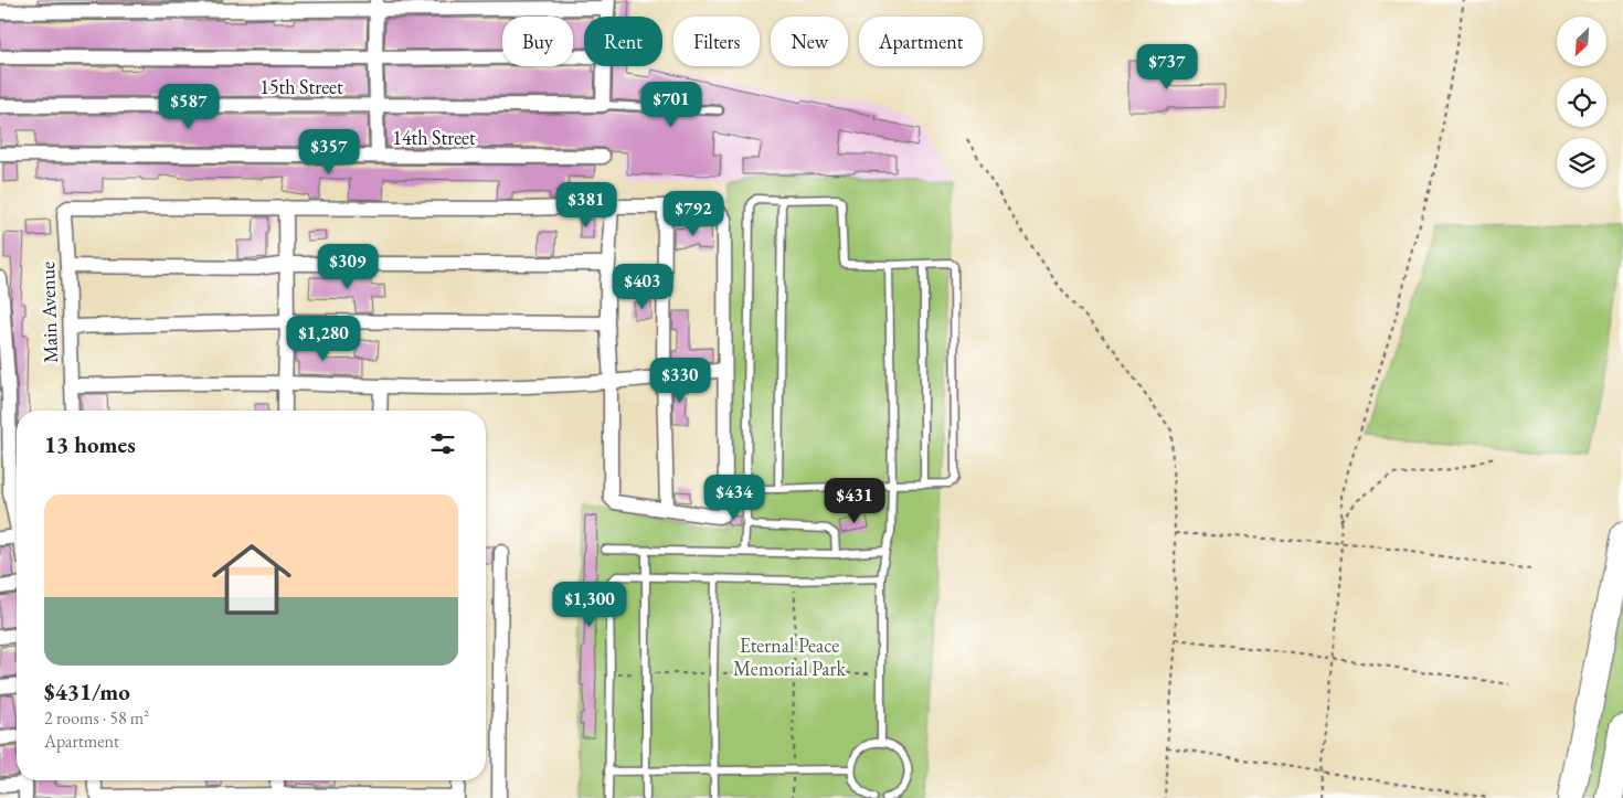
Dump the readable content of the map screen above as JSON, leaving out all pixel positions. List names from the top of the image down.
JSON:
{
  "streets": {
    "street": ["15th Street", "14th Street", "Main Avenue"]
  },
  "parks": ["Eternal Peace Memorial Park"],
  "north": "bottom left",
  "page": {
    "chip": [
      "Buy",
      "Rent",
      "Filters",
      "New",
      "Apartment"
    ],
    "price": [
      "$737",
      "$701",
      "$587",
      "$357",
      "$381",
      "$792",
      "$309",
      "$403",
      "$1,280",
      "$330",
      "$434",
      "$431",
      "$1,300"
    ],
    "heading": "13 homes",
    "list": [
      {
        "name": "$431/mo",
        "note": "2 rooms · 58 m² · Apartment"
      }
    ]
  }
}
